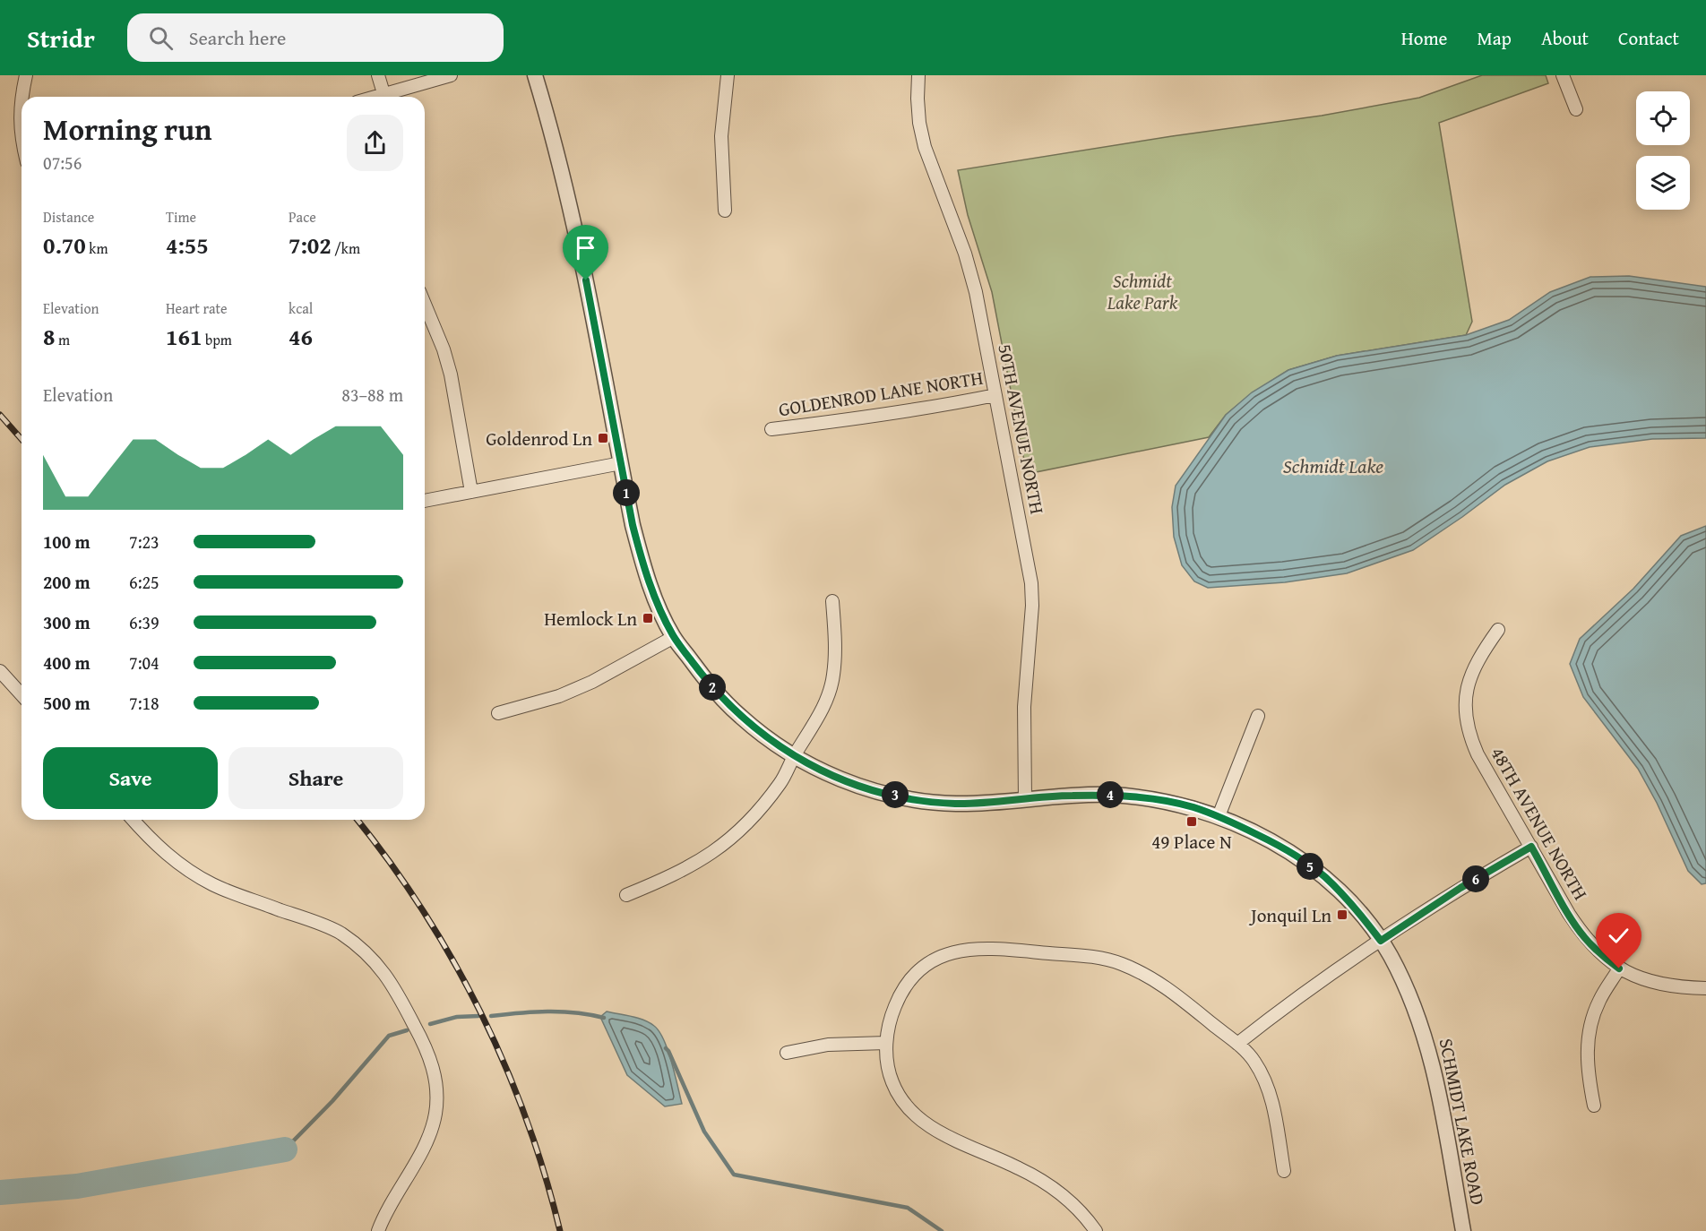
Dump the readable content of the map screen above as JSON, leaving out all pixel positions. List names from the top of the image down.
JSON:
{
  "streets": {
    "street": [
      "GOLDENROD LANE NORTH",
      "50TH AVENUE NORTH",
      "48TH AVENUE NORTH",
      "SCHMIDT LAKE ROAD"
    ]
  },
  "crossings": [
    ["GOLDENROD LANE NORTH", "50TH AVENUE NORTH"],
    ["50TH AVENUE NORTH", "SCHMIDT LAKE ROAD"]
  ],
  "water": ["Schmidt Lake"],
  "parks": ["Schmidt Lake Park"],
  "places": {
    "transit": [
      "Goldenrod Ln",
      "Hemlock Ln",
      "49 Place N",
      "Jonquil Ln"
    ]
  },
  "page": {
    "header": "Stridr",
    "search": "Search here",
    "nav": [
      "Home",
      "Map",
      "About",
      "Contact"
    ],
    "heading": ["Morning run", "07:56"],
    "stats": [
      ["Distance", "0.70 km"],
      ["Time", "4:55"],
      ["Pace", "7:02 /km"],
      ["Elevation", "8 m"],
      ["Heart rate", "161 bpm"],
      ["kcal", "46"]
    ],
    "chart": ["Elevation", "83–88 m"],
    "pins": [
      "1",
      "2",
      "3",
      "4",
      "5",
      "6"
    ],
    "list": [
      {
        "name": "100 m",
        "note": "7:23"
      },
      {
        "name": "200 m",
        "note": "6:25"
      },
      {
        "name": "300 m",
        "note": "6:39"
      },
      {
        "name": "400 m",
        "note": "7:04"
      },
      {
        "name": "500 m",
        "note": "7:18"
      }
    ],
    "buttons": ["Save", "Share"]
  }
}
